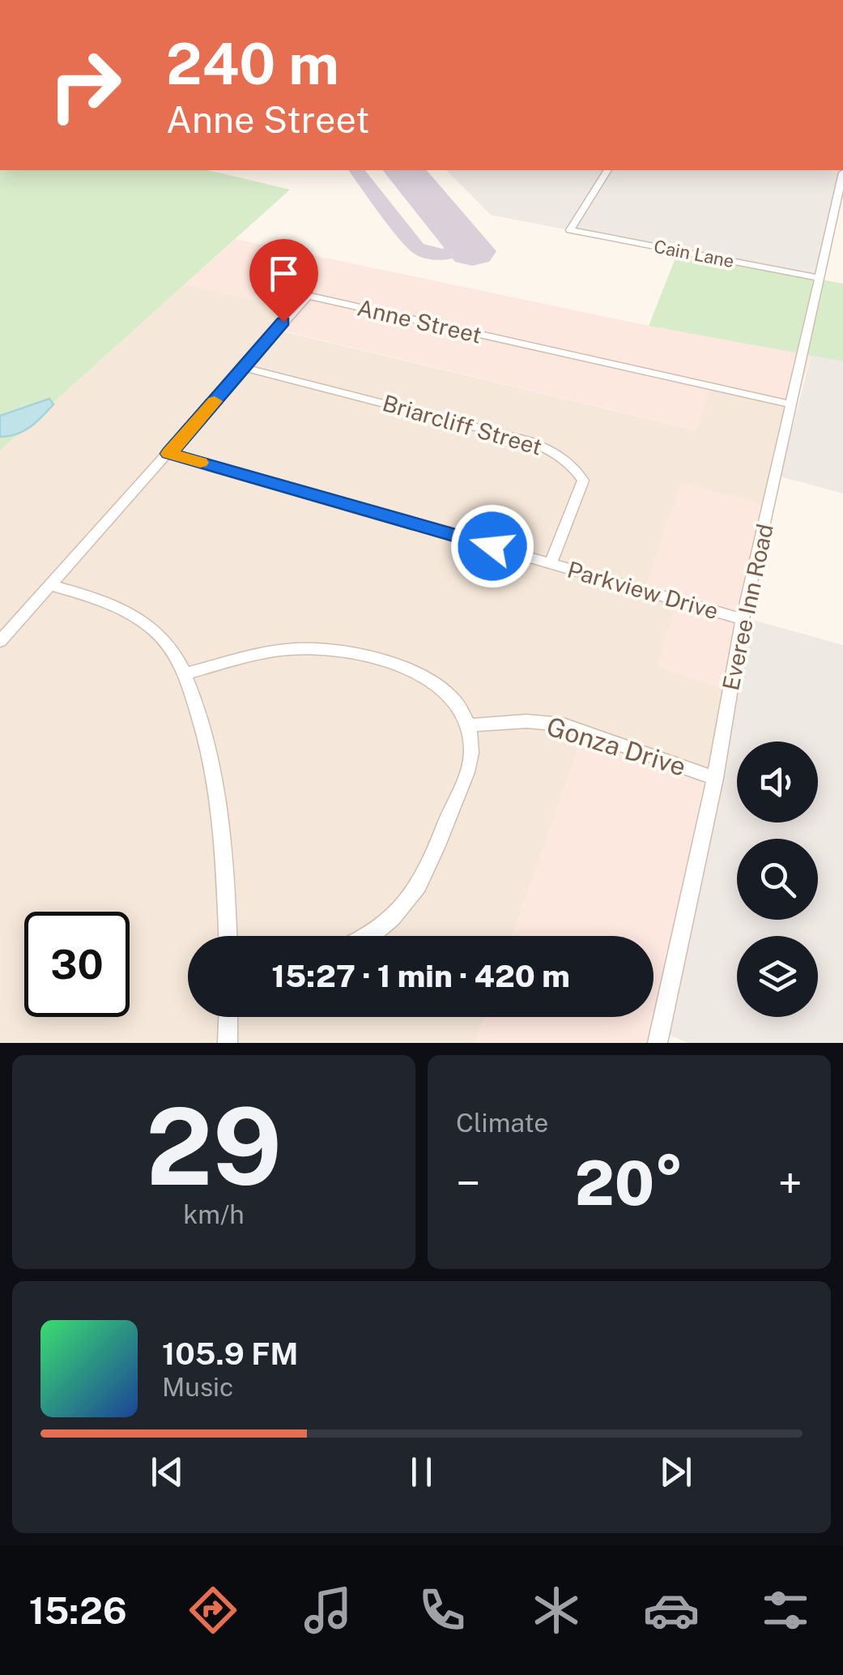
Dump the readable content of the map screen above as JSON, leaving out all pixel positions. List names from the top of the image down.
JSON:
{
  "streets": {
    "street": [
      "Cain Lane",
      "Anne Street",
      "Briarcliff Street",
      "Parkview Drive",
      "Everee Inn Road",
      "Gonza Drive"
    ]
  },
  "crossings": [
    ["Cain Lane", "Everee Inn Road"],
    ["Anne Street", "Everee Inn Road"],
    ["Briarcliff Street", "Parkview Drive"],
    ["Parkview Drive", "Everee Inn Road"],
    ["Everee Inn Road", "Gonza Drive"]
  ],
  "page": {
    "turn": ["240 m", "Anne Street"],
    "limit": "30",
    "trip": "15:27 · 1 min · 420 m",
    "tile": [
      ["29", "km/h"],
      "Climate"
    ],
    "heat": ["−", "20°", "+"],
    "song": ["105.9 FM", "Music"],
    "tabs": "15:26"
  }
}
